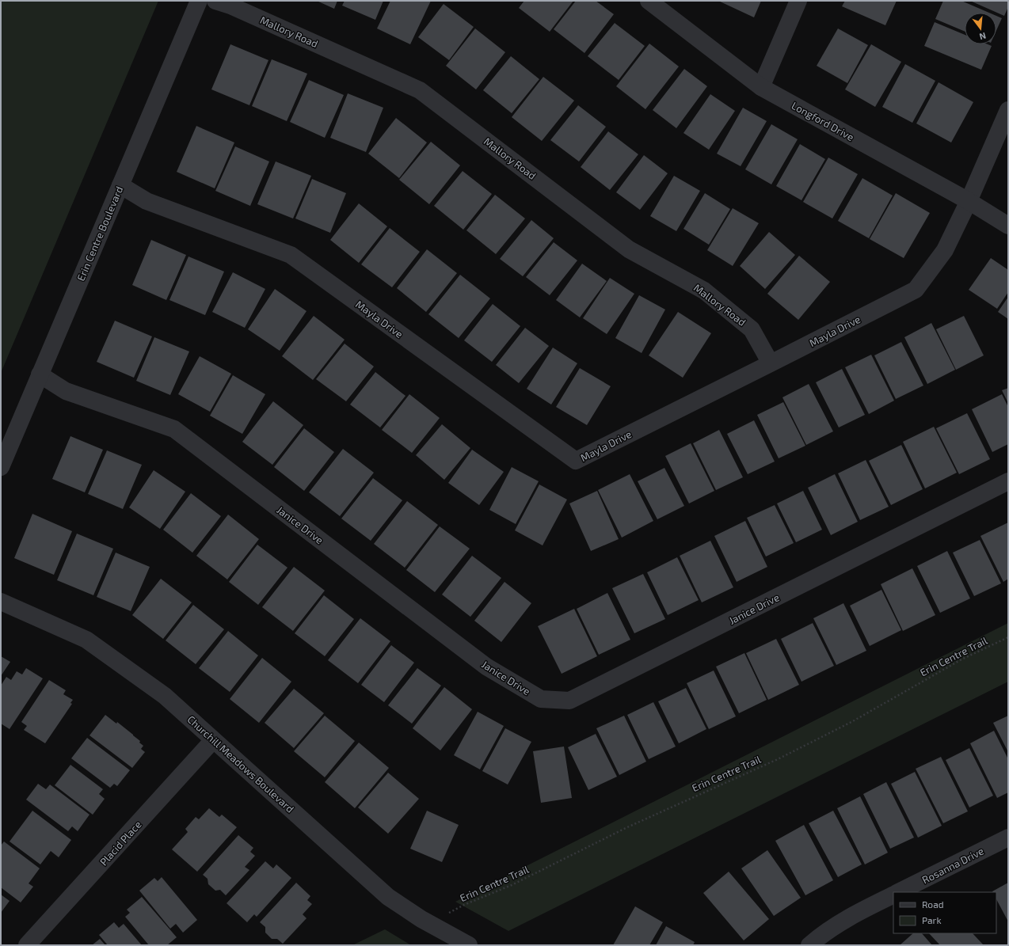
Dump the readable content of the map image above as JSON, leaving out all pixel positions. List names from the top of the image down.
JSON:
{
  "streets": {
    "street": [
      "Mallory Road",
      "Longford Drive",
      "Erin Centre Boulevard",
      "Mayla Drive",
      "Janice Drive",
      "Churchill Meadows Boulevard",
      "Placid Place",
      "Rosanna Drive"
    ],
    "path": ["Erin Centre Trail"]
  },
  "crossings": [
    ["Mallory Road", "Mayla Drive"],
    ["Longford Drive", "Mayla Drive"],
    ["Erin Centre Boulevard", "Mayla Drive"],
    ["Erin Centre Boulevard", "Janice Drive"],
    ["Churchill Meadows Boulevard", "Placid Place"]
  ],
  "legend": ["Road", "Park"],
  "north": "bottom"
}
